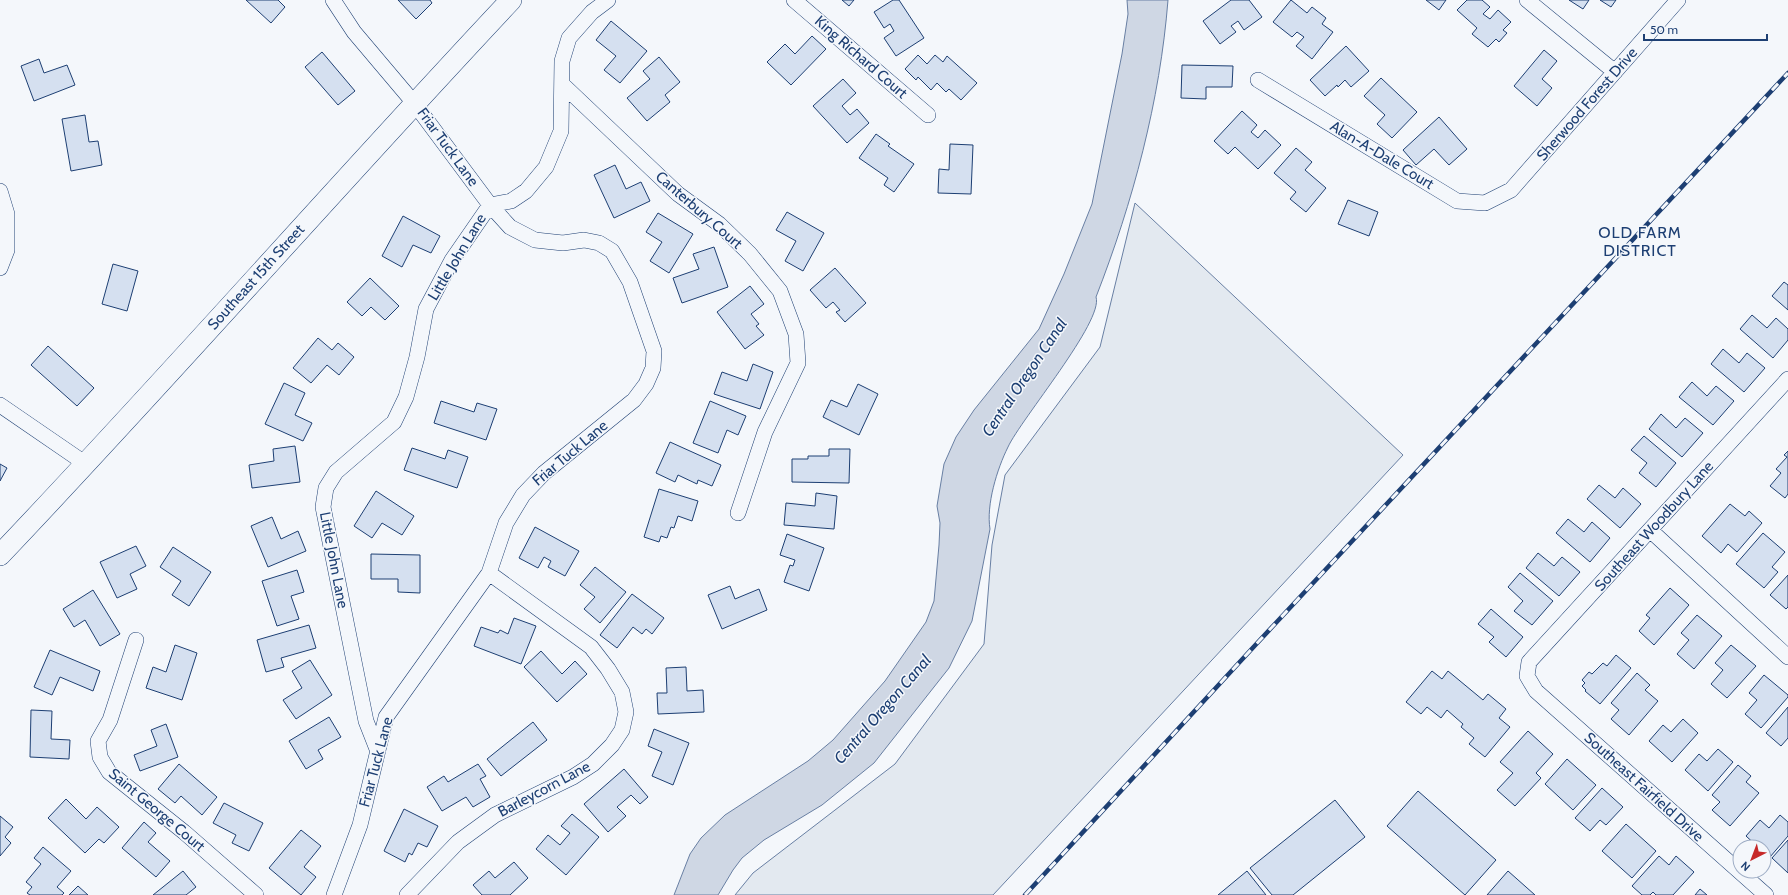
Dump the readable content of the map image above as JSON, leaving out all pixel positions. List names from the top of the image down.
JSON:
{
  "streets": {
    "main road": ["Southeast 15th Street"],
    "street": [
      "King Richard Court",
      "Sherwood Forest Drive",
      "Friar Tuck Lane",
      "Alan-A-Dale Court",
      "Canterbury Court",
      "Little John Lane",
      "Southeast Woodbury Lane",
      "Southeast Fairfield Drive",
      "Barleycorn Lane",
      "Saint George Court"
    ]
  },
  "crossings": [
    ["Sherwood Forest Drive", "Alan-A-Dale Court"],
    ["Friar Tuck Lane", "Little John Lane"],
    ["Friar Tuck Lane", "Southeast 15th Street"],
    ["Friar Tuck Lane", "Barleycorn Lane"],
    ["Southeast Woodbury Lane", "Southeast Fairfield Drive"]
  ],
  "districts": ["OLD FARM DISTRICT"],
  "water": ["Central Oregon Canal"],
  "scale_bar": "50 m",
  "north": "bottom left"
}
